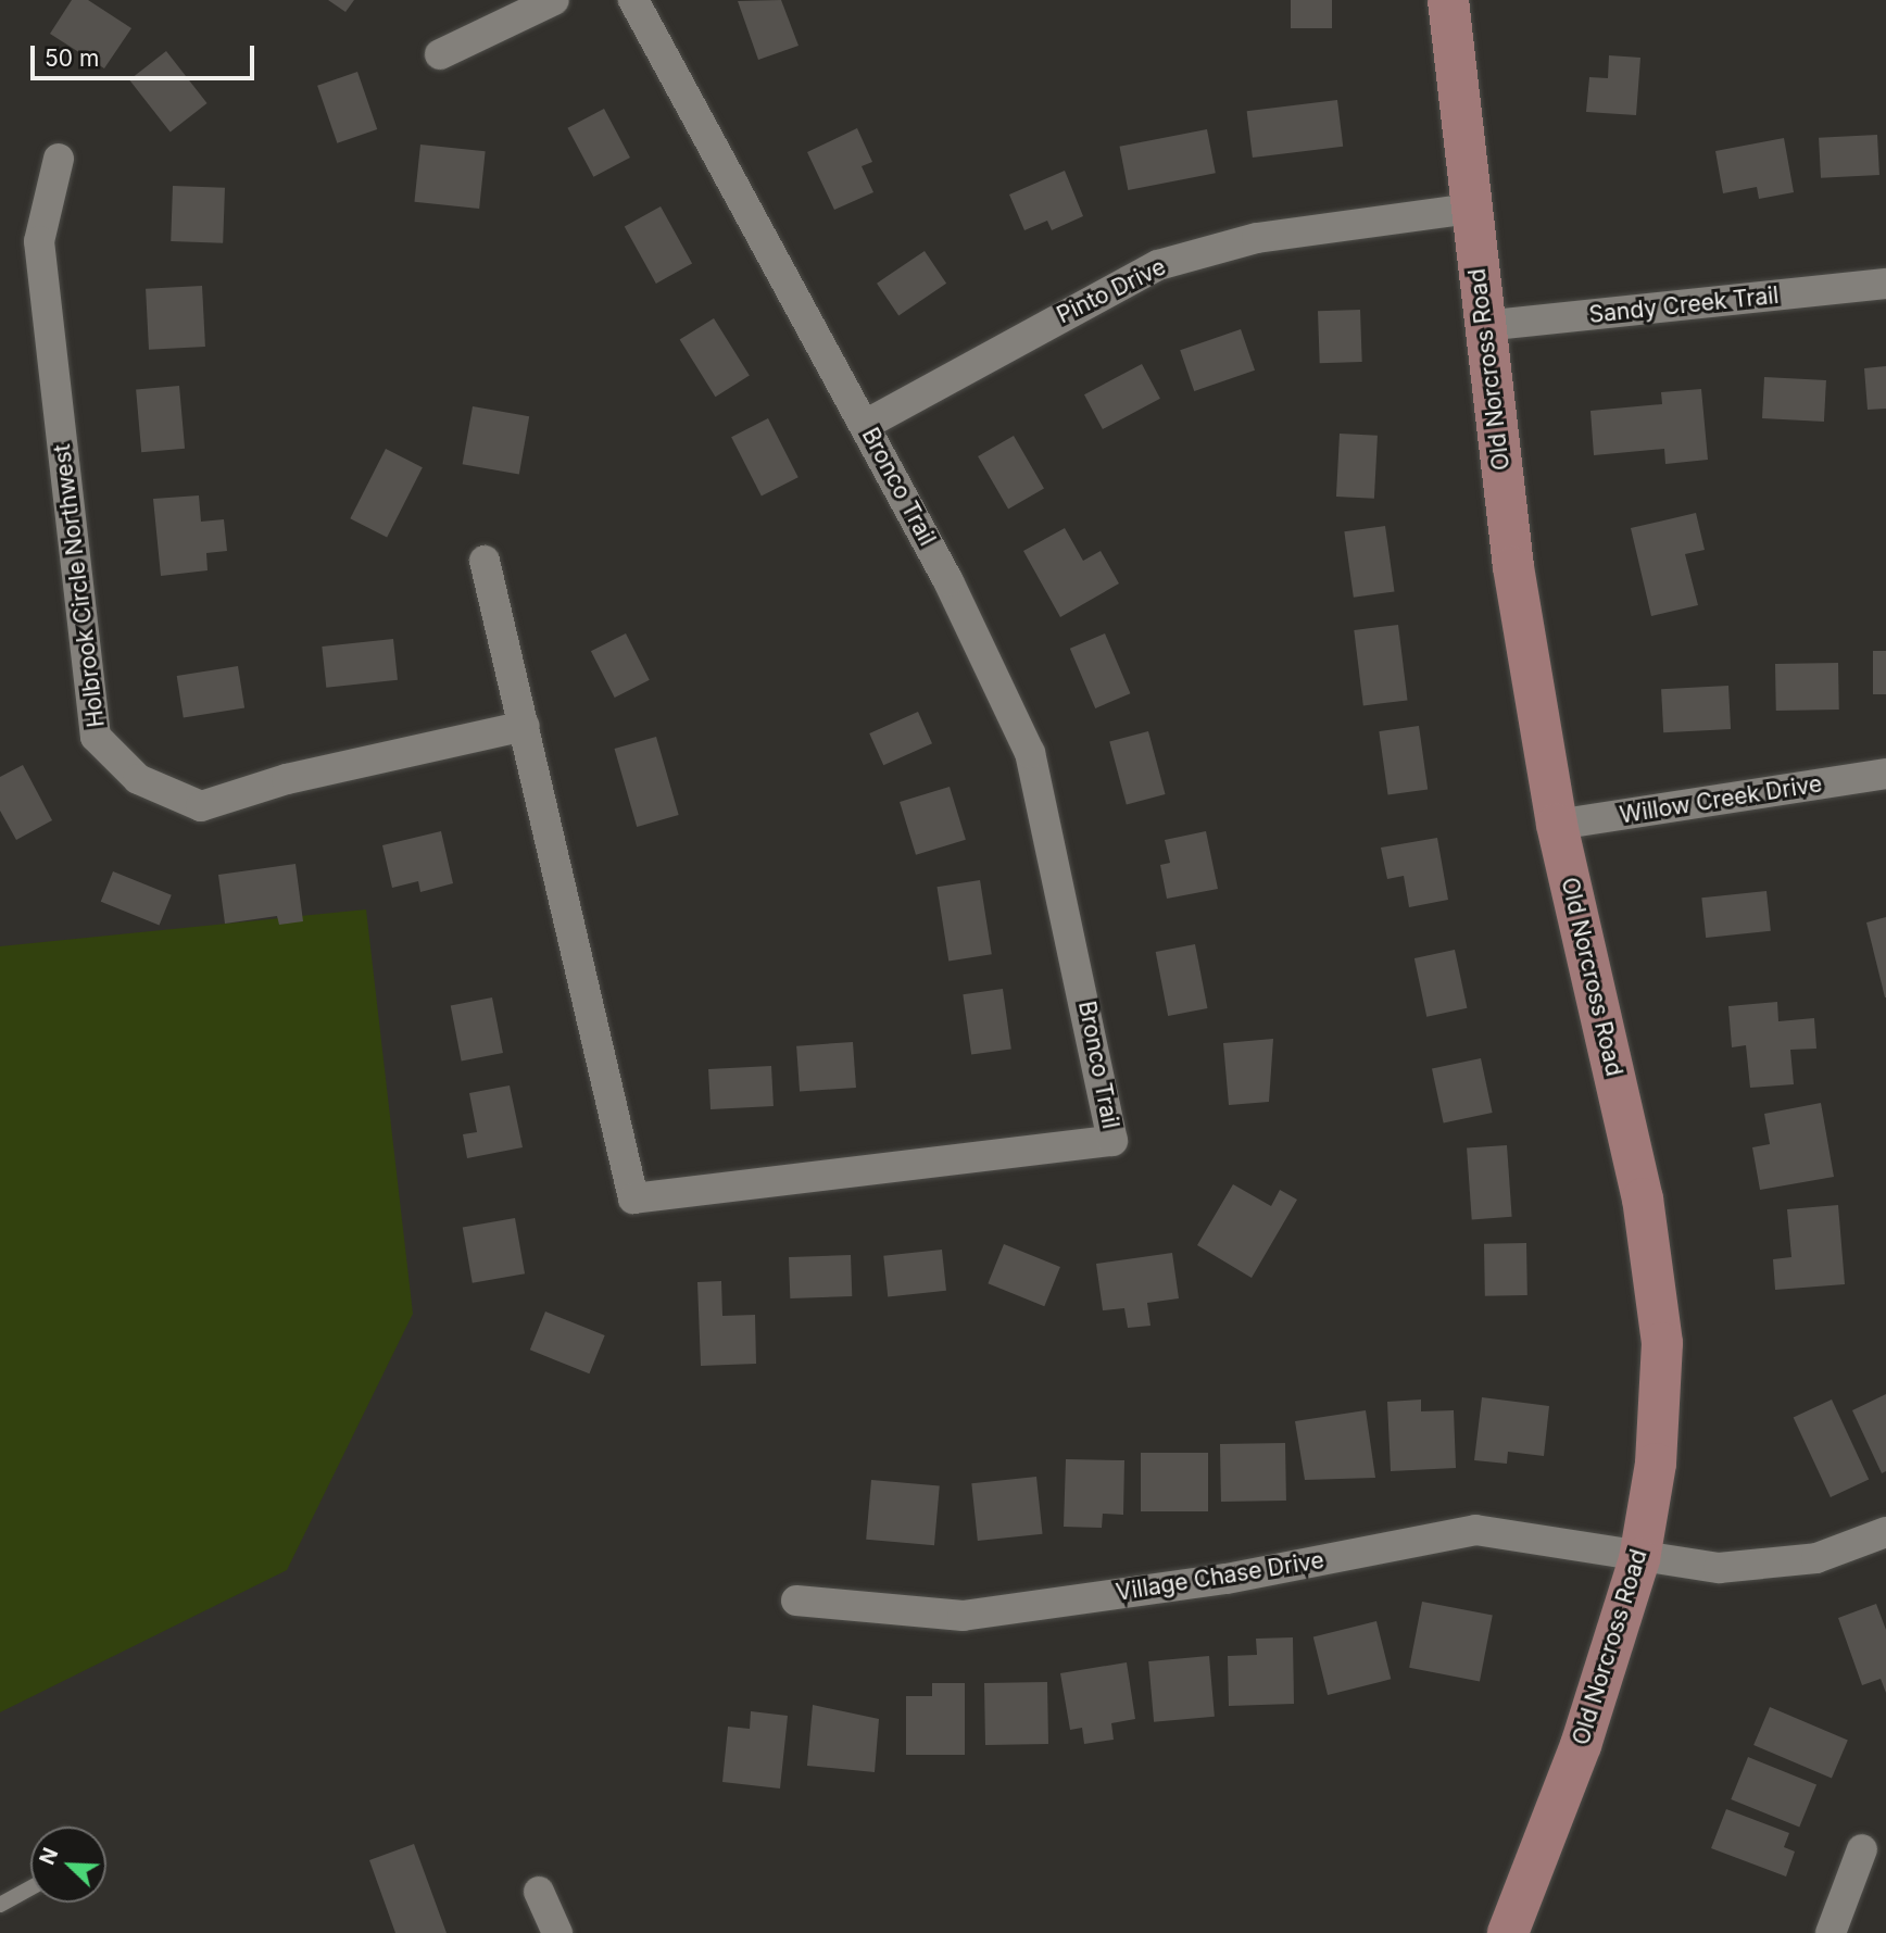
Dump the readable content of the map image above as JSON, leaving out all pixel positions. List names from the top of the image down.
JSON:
{
  "streets": {
    "street": [
      "Pinto Drive",
      "Sandy Creek Trail",
      "Old Norcross Road",
      "Bronco Trail",
      "Holbrook Circle Northwest",
      "Willow Creek Drive",
      "Village Chase Drive"
    ]
  },
  "crossings": [
    ["Pinto Drive", "Old Norcross Road"],
    ["Pinto Drive", "Bronco Trail"],
    ["Sandy Creek Trail", "Old Norcross Road"],
    ["Old Norcross Road", "Willow Creek Drive"],
    ["Old Norcross Road", "Village Chase Drive"],
    ["Bronco Trail", "Holbrook Circle Northwest"]
  ],
  "scale_bar": "50 m",
  "north": "top left"
}
